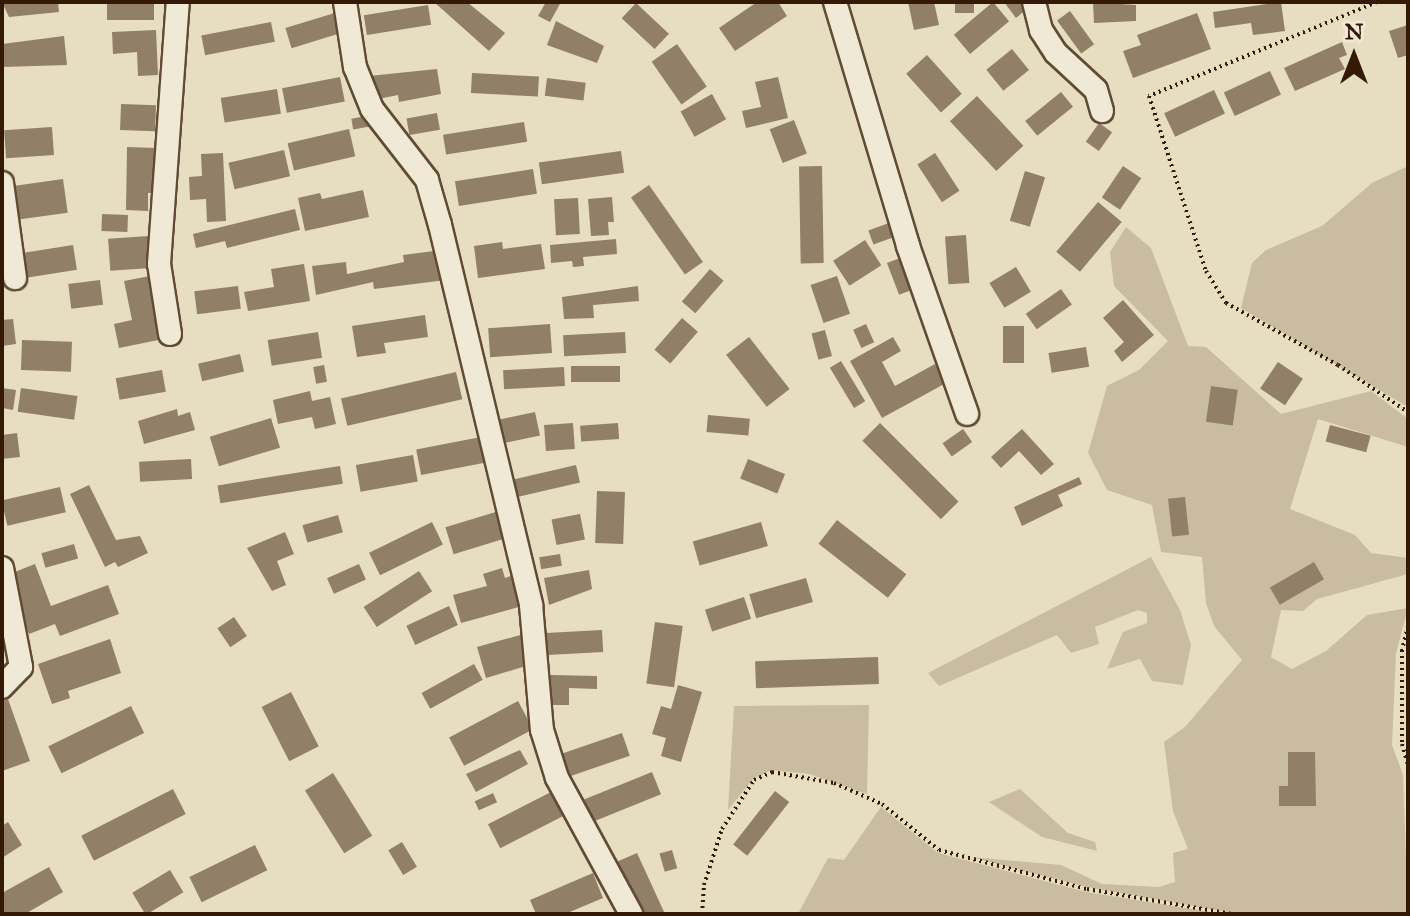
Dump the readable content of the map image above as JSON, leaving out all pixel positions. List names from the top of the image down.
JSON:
{
  "north": "top"
}
